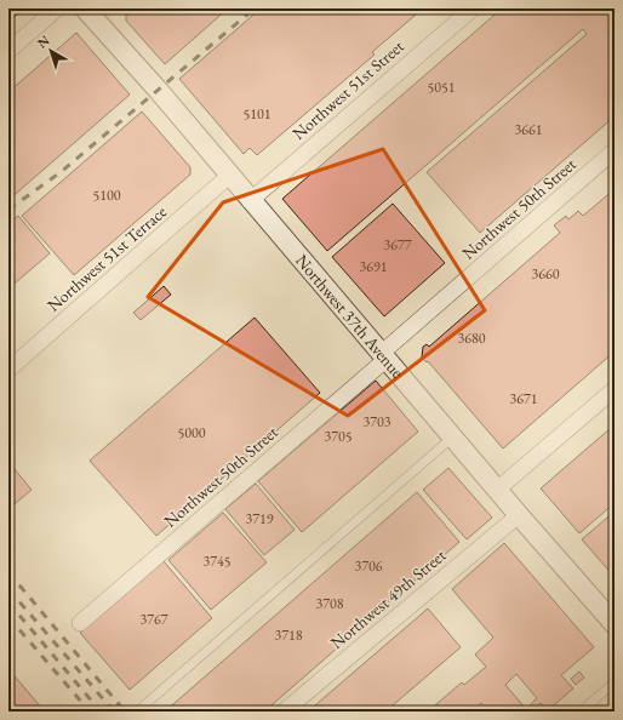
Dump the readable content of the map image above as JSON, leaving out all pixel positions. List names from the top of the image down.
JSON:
{
  "streets": {
    "street": [
      "Northwest 51st Street",
      "Northwest 50th Street",
      "Northwest 51st Terrace",
      "Northwest 37th Avenue",
      "Northwest 49th Street"
    ]
  },
  "crossings": [
    ["Northwest 51st Street", "Northwest 37th Avenue"],
    ["Northwest 50th Street", "Northwest 37th Avenue"],
    ["Northwest 51st Terrace", "Northwest 37th Avenue"],
    ["Northwest 37th Avenue", "Northwest 49th Street"]
  ],
  "house_numbers": [
    "5051",
    "5101",
    "3661",
    "5100",
    "3677",
    "3691",
    "3660",
    "3680",
    "3671",
    "3703",
    "5000",
    "3705",
    "3719",
    "3745",
    "3706",
    "3708",
    "3767",
    "3718"
  ],
  "north": "top left"
}
